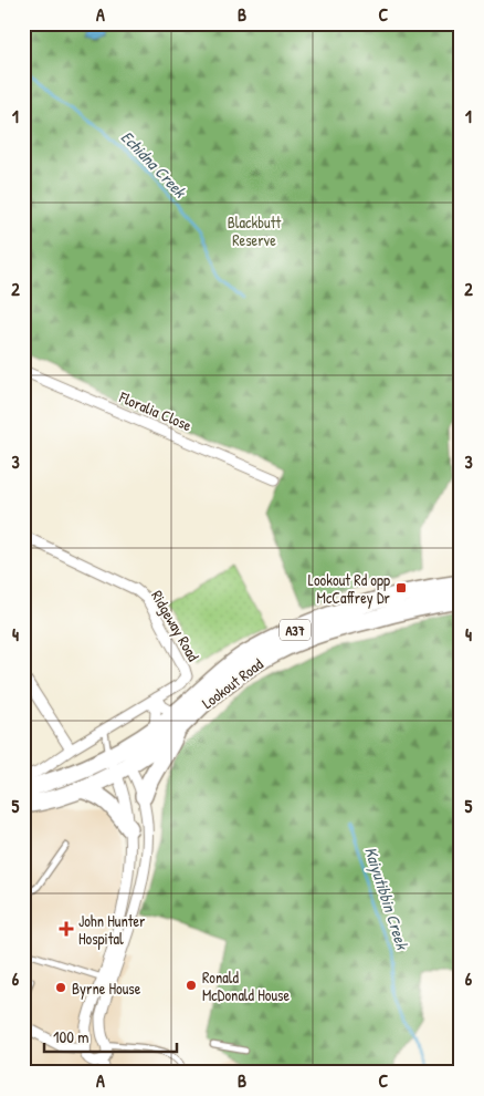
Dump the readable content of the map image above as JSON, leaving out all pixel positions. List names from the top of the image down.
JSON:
{
  "streets": {
    "highway": ["A37", "Lookout Road"],
    "street": ["Floralia Close", "Ridgeway Road"]
  },
  "water": ["Echidna Creek", "Kaiyutibbin Creek"],
  "parks": ["Blackbutt Reserve"],
  "places": {
    "transit": ["Lookout Rd opp McCaffrey Dr"],
    "health": ["John Hunter Hospital"],
    "other": ["Ronald McDonald House", "Byrne House"]
  },
  "scale_bar": "100 m",
  "grid": {
    "columns": ["A", "B", "C"],
    "rows": [
      "1",
      "2",
      "3",
      "4",
      "5",
      "6"
    ]
  }
}
